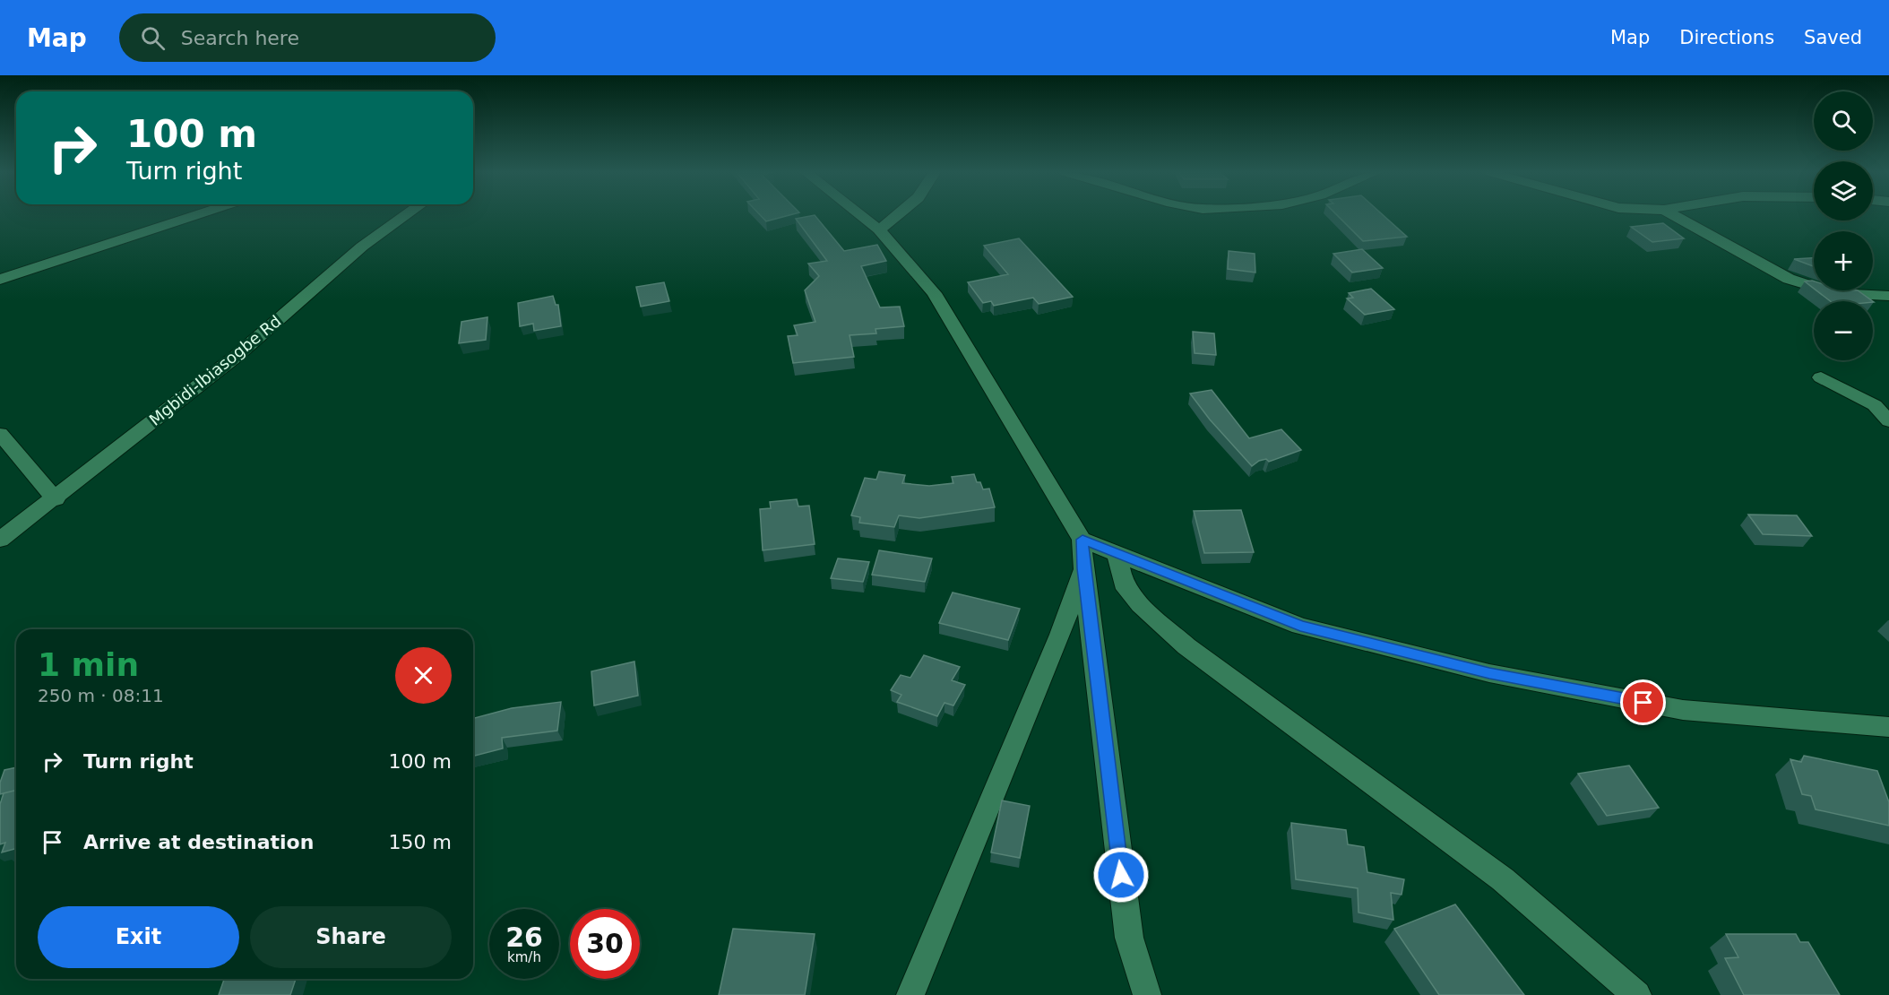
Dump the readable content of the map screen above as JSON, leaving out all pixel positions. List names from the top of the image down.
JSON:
{
  "streets": {
    "street": ["Mgbidi-Ibiasogbe Rd"]
  },
  "page": {
    "header": "Map",
    "search": "Search here",
    "nav": ["Map", "Directions", "Saved"],
    "map_buttons": ["+", "−"],
    "turn": ["100 m", "Turn right"],
    "heading": ["1 min", "250 m · 08:11"],
    "list": [
      {
        "name": "Turn right",
        "value": "100 m"
      },
      {
        "name": "Arrive at destination",
        "value": "150 m"
      }
    ],
    "buttons": ["Exit", "Share"],
    "speed": "26 km/h",
    "limit": "30"
  }
}
